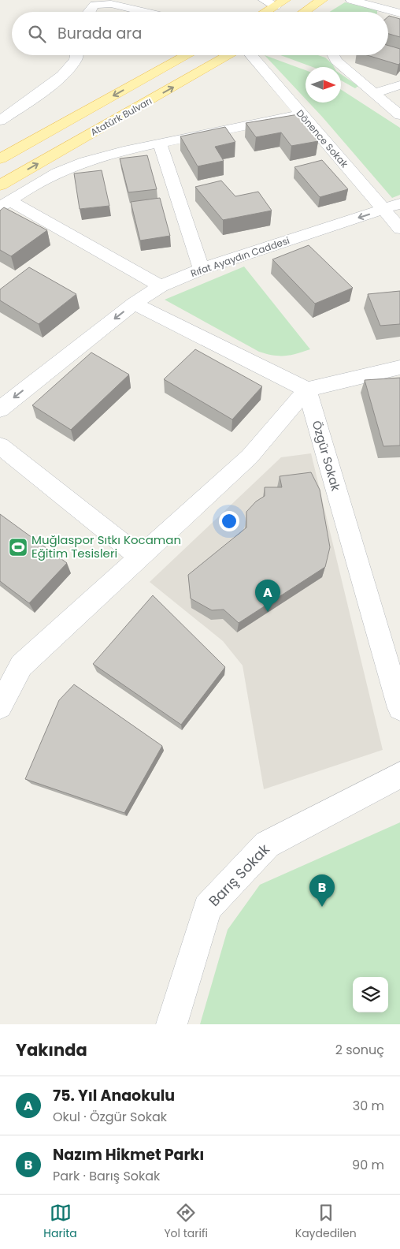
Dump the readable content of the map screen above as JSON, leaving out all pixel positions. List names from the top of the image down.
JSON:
{
  "streets": {
    "main road": ["Atatürk Bulvarı"],
    "street": [
      "Dönence Sokak",
      "Rıfat Ayaydın Caddesi",
      "Özgür Sokak",
      "Barış Sokak"
    ]
  },
  "crossings": [
    ["Dönence Sokak", "Rıfat Ayaydın Caddesi"]
  ],
  "places": {
    "sports": ["Muğlaspor Sıtkı Kocaman Eğitim Tesisleri"]
  },
  "north": "right",
  "page": {
    "search": "Burada ara",
    "pins": ["A", "B"],
    "heading": ["Yakında", "2 sonuç"],
    "list": [
      {
        "mark": "A",
        "name": "75. Yıl Anaokulu",
        "note": "Okul · Özgür Sokak",
        "value": "30 m"
      },
      {
        "mark": "B",
        "name": "Nazım Hikmet Parkı",
        "note": "Park · Barış Sokak",
        "value": "90 m"
      }
    ],
    "nav": ["Harita", "Yol tarifi", "Kaydedilen"]
  }
}
